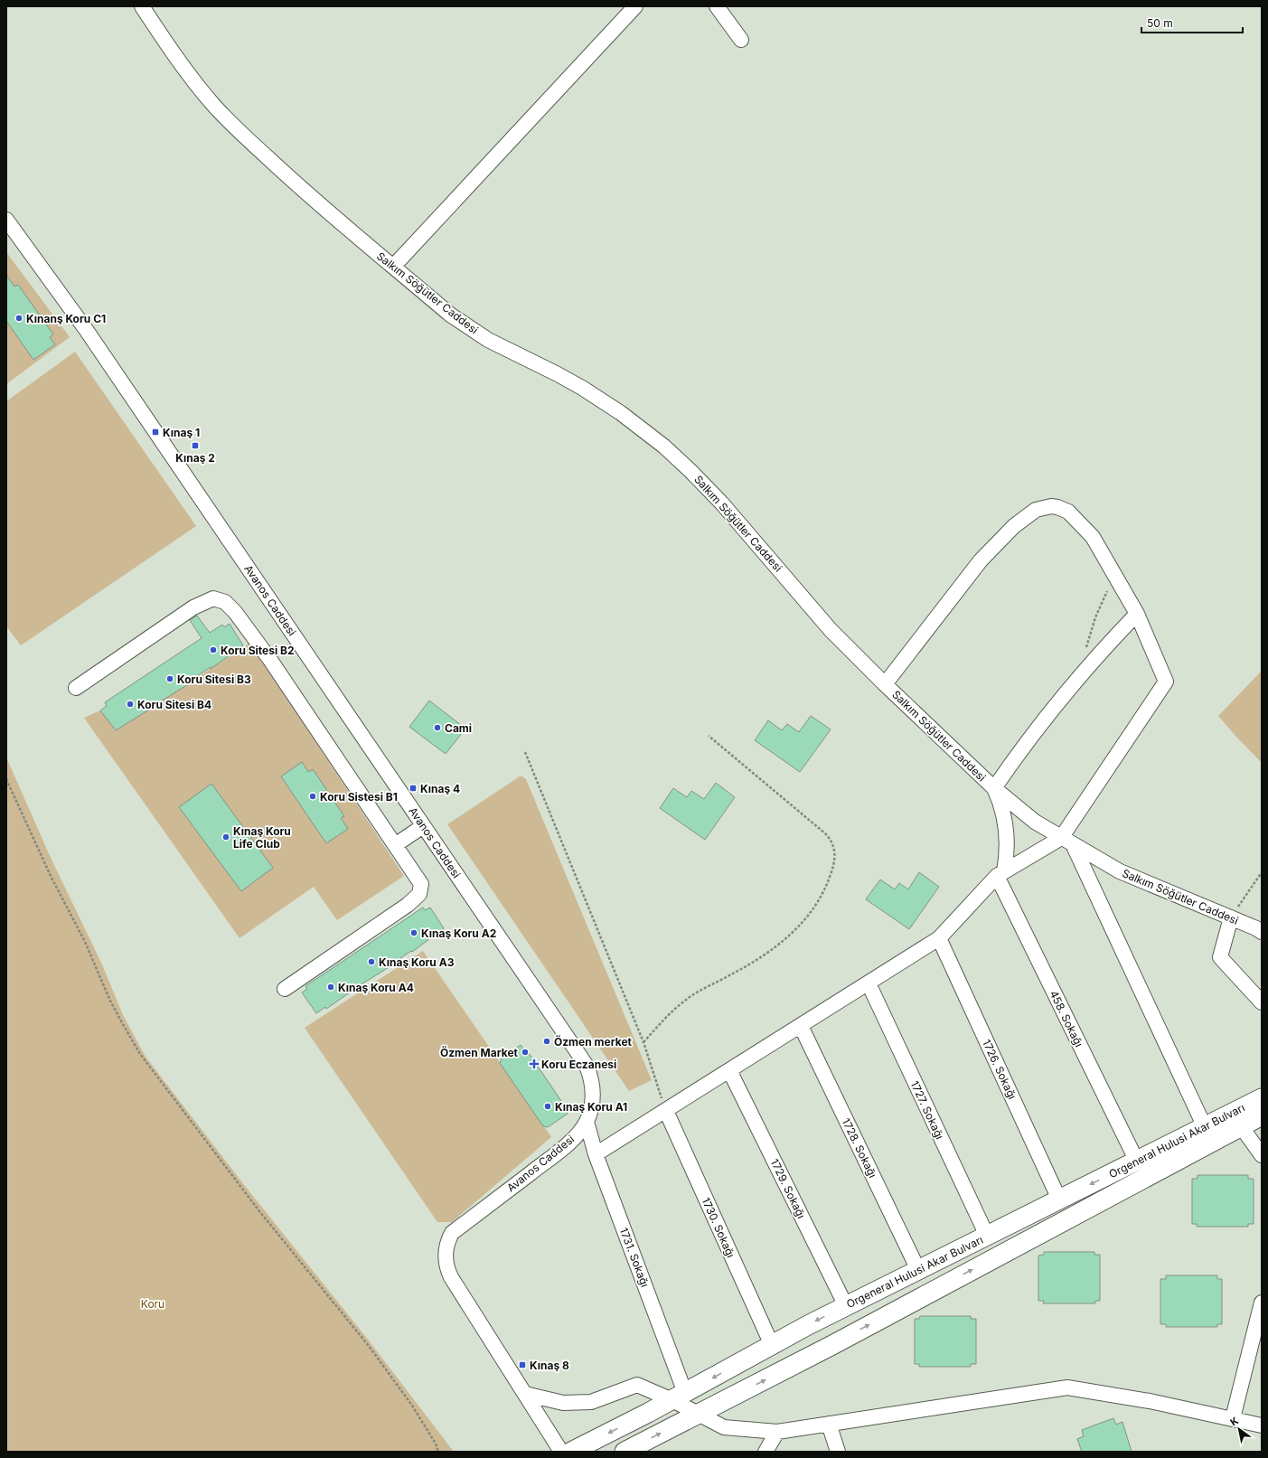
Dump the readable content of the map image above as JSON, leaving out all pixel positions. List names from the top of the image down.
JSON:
{
  "streets": {
    "main road": ["Orgeneral Hulusi Akar Bulvarı"],
    "street": [
      "Salkım Söğütler Caddesi",
      "Avanos Caddesi",
      "458. Sokağı",
      "1726. Sokağı",
      "1727. Sokağı",
      "1728. Sokağı",
      "1729. Sokağı",
      "1730. Sokağı",
      "1731. Sokağı"
    ]
  },
  "crossings": [
    ["Avanos Caddesi", "1731. Sokağı"],
    ["458. Sokağı", "Orgeneral Hulusi Akar Bulvarı"],
    ["1726. Sokağı", "Orgeneral Hulusi Akar Bulvarı"],
    ["1727. Sokağı", "Orgeneral Hulusi Akar Bulvarı"],
    ["Orgeneral Hulusi Akar Bulvarı", "1728. Sokağı"],
    ["Orgeneral Hulusi Akar Bulvarı", "1729. Sokağı"],
    ["Orgeneral Hulusi Akar Bulvarı", "1730. Sokağı"],
    ["Orgeneral Hulusi Akar Bulvarı", "1731. Sokağı"]
  ],
  "parks": ["Koru"],
  "places": {
    "other": [
      "Kınanş Koru C1",
      "Koru Sitesi B2",
      "Koru Sitesi B3",
      "Koru Sitesi B4",
      "Cami",
      "Koru Sistesi B1",
      "Kınaş Koru Life Club",
      "Kınaş Koru A2",
      "Kınaş Koru A3",
      "Kınaş Koru A4",
      "Özmen merket",
      "Özmen Market",
      "Kınaş Koru A1"
    ],
    "transit": [
      "Kınaş 1",
      "Kınaş 2",
      "Kınaş 4",
      "Kınaş 8"
    ],
    "health": ["Koru Eczanesi"]
  },
  "scale_bar": "50 m",
  "north": "top left"
}
